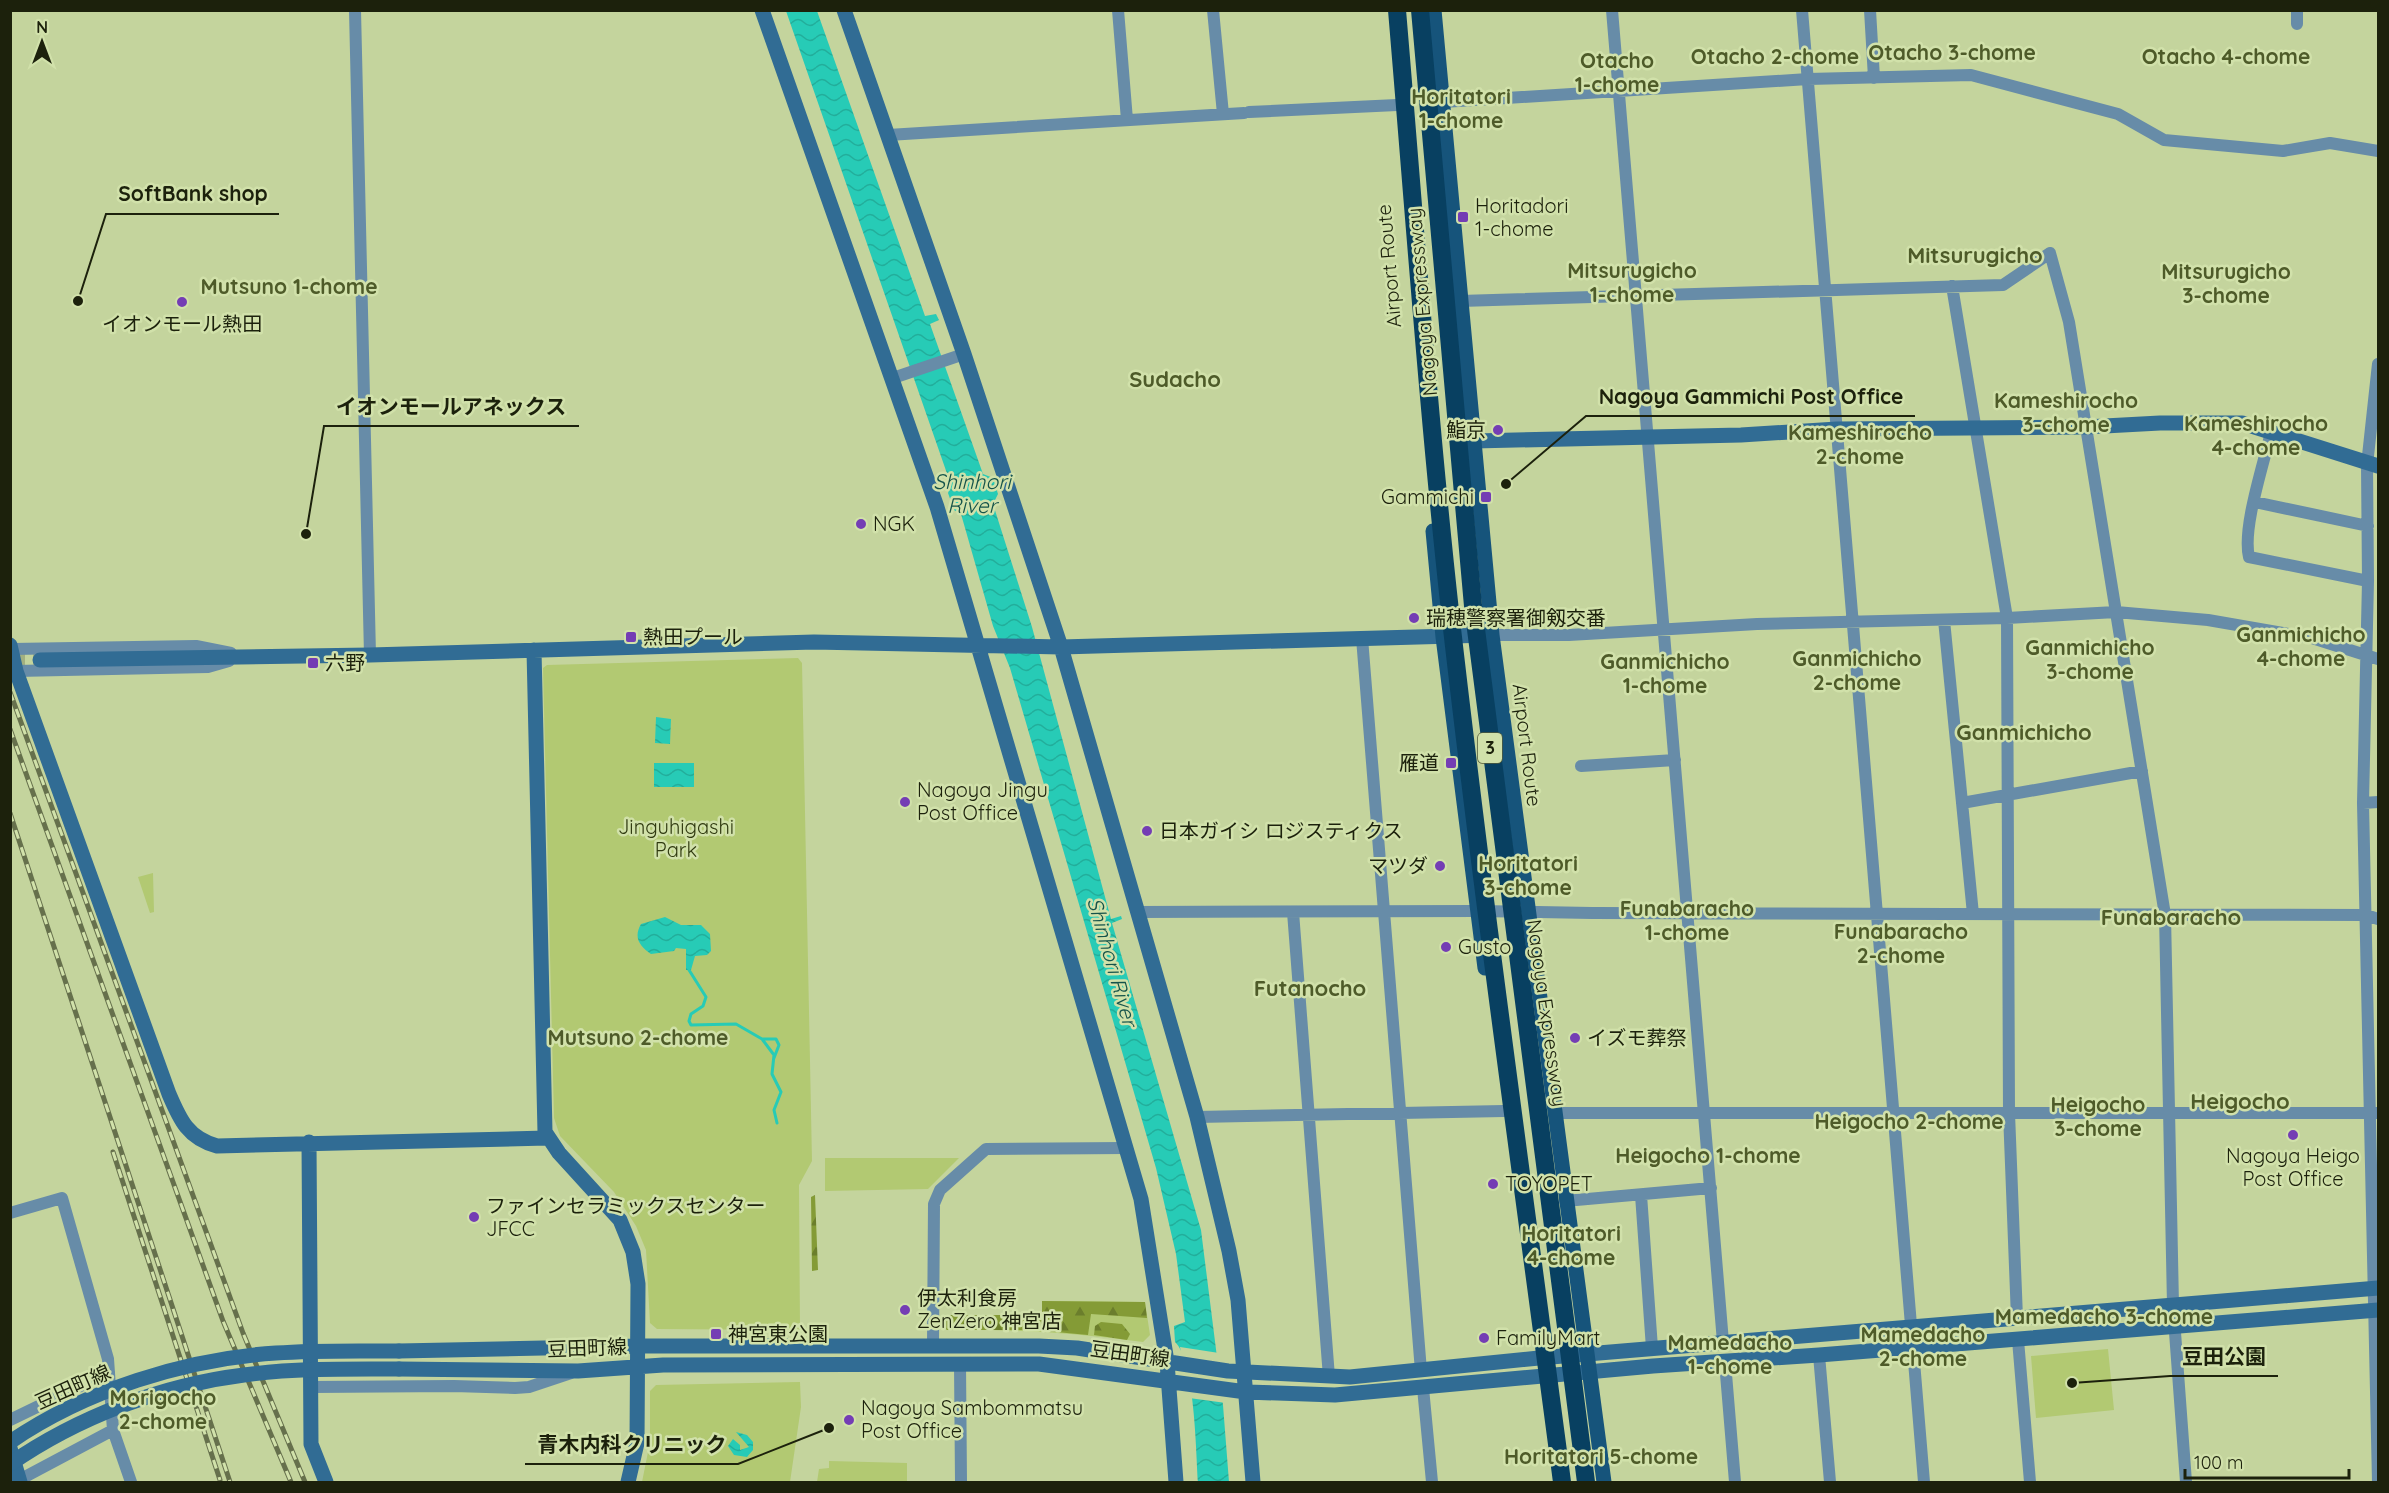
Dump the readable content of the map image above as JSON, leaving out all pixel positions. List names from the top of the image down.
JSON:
{
  "streets": {
    "highway": ["Nagoya Expressway", "3"],
    "main road": ["Airport Route"],
    "street": ["豆田町線"]
  },
  "districts": [
    "Otacho 3-chome",
    "Otacho 2-chome",
    "Otacho 4-chome",
    "Otacho 1-chome",
    "Horitatori 1-chome",
    "Mitsurugicho",
    "Mitsurugicho 1-chome",
    "Mitsurugicho 3-chome",
    "Mutsuno 1-chome",
    "Sudacho",
    "Kameshirocho 3-chome",
    "Kameshirocho 4-chome",
    "Kameshirocho 2-chome",
    "Ganmichicho 4-chome",
    "Ganmichicho 3-chome",
    "Ganmichicho 2-chome",
    "Ganmichicho 1-chome",
    "Ganmichicho",
    "Horitatori 3-chome",
    "Funabaracho 1-chome",
    "Funabaracho",
    "Funabaracho 2-chome",
    "Futanocho",
    "Mutsuno 2-chome",
    "Heigocho",
    "Heigocho 3-chome",
    "Heigocho 2-chome",
    "Heigocho 1-chome",
    "Horitatori 4-chome",
    "Mamedacho 3-chome",
    "Mamedacho 2-chome",
    "Mamedacho 1-chome",
    "Morigocho 2-chome",
    "Horitatori 5-chome"
  ],
  "water": ["Shinhori River"],
  "parks": ["Jinguhigashi Park"],
  "places": {
    "transit": [
      "Horitadori 1-chome",
      "Gammichi",
      "熱田プール",
      "六野",
      "雁道",
      "神宮東公園"
    ],
    "other": [
      "SoftBank shop",
      "イオンモール熱田",
      "鮨京",
      "Nagoya Gammichi Post Office",
      "NGK",
      "イオンモールアネックス",
      "瑞穂警察署御剱交番",
      "Nagoya Jingu Post Office",
      "日本ガイシ ロジスティクス",
      "マツダ",
      "Gusto",
      "イズモ葬祭",
      "Nagoya Heigo Post Office",
      "TOYOPET",
      "ファインセラミックスセンター JFCC",
      "伊太利食房 ZenZero 神宮店",
      "FamilyMart",
      "豆田公園",
      "Nagoya Sambommatsu Post Office",
      "青木内科クリニック"
    ]
  },
  "scale_bar": "100 m",
  "north": "top"
}
